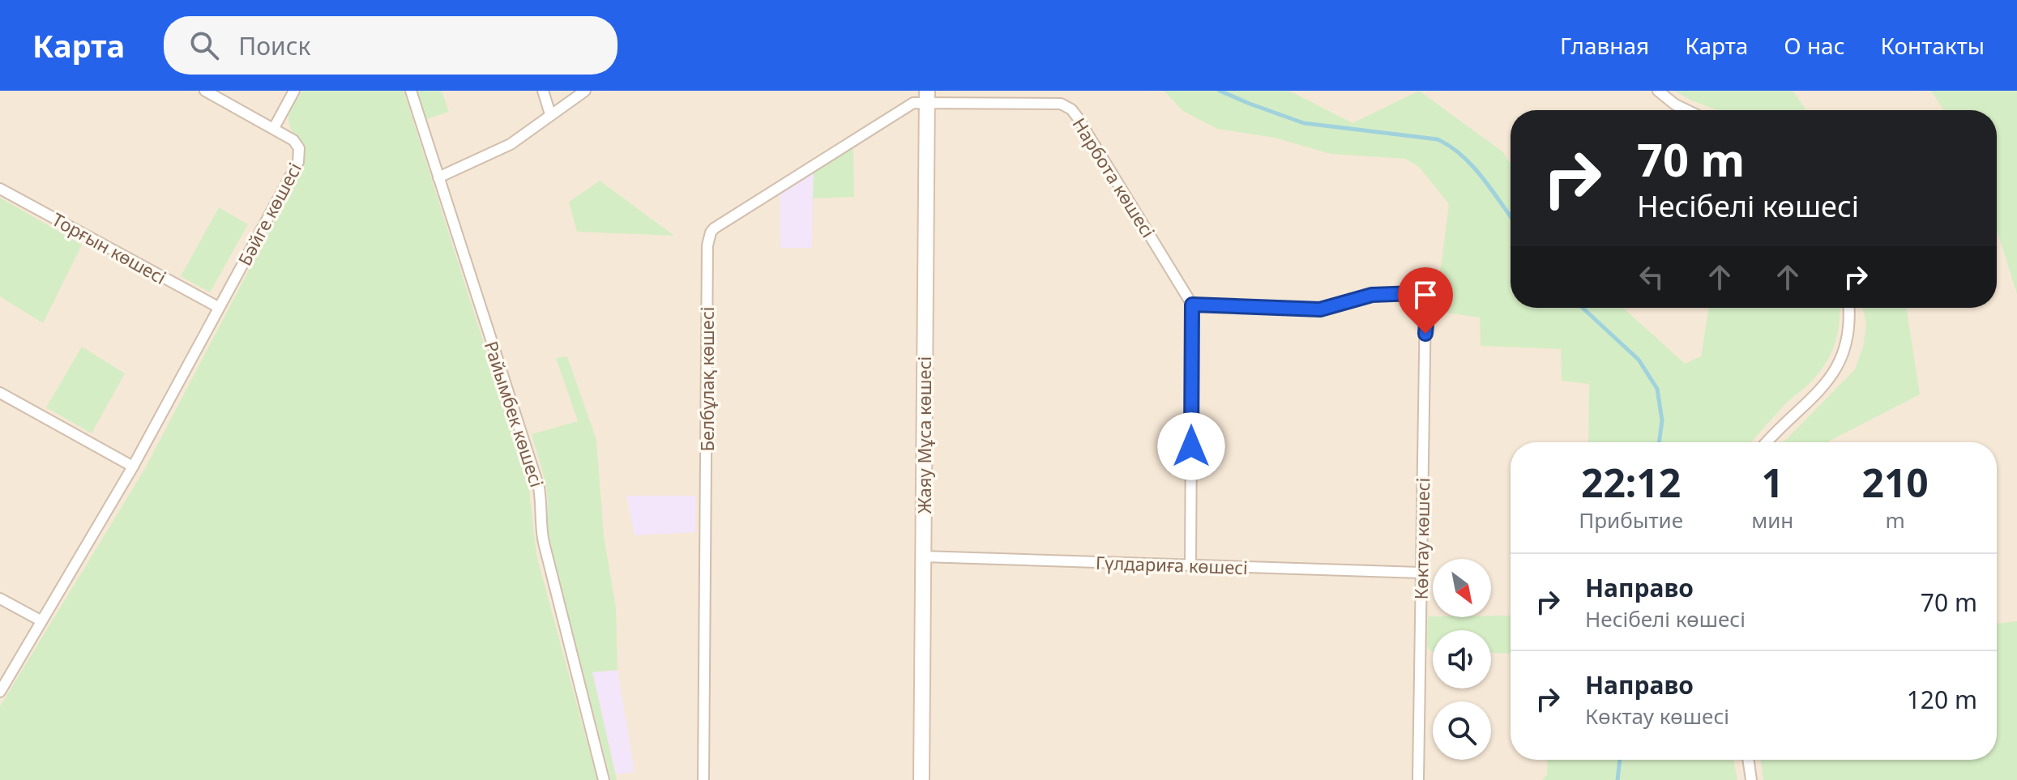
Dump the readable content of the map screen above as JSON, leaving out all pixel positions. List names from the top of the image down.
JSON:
{
  "streets": {
    "street": [
      "Нарбота көшесі",
      "Бәйге көшесі",
      "Торғын көшесі",
      "Белбұлақ көшесі",
      "Райымбек көшесі",
      "Жаяу Мұса көшесі",
      "Көктау көшесі",
      "Гүлдариға көшесі"
    ]
  },
  "crossings": [
    ["Нарбота көшесі", "Белбұлақ көшесі"],
    ["Нарбота көшесі", "Жаяу Мұса көшесі"],
    ["Нарбота көшесі", "Көктау көшесі"],
    ["Бәйге көшесі", "Торғын көшесі"],
    ["Белбұлақ көшесі", "Жаяу Мұса көшесі"],
    ["Жаяу Мұса көшесі", "Гүлдариға көшесі"],
    ["Көктау көшесі", "Гүлдариға көшесі"]
  ],
  "north": "bottom right",
  "page": {
    "header": "Карта",
    "search": "Поиск",
    "nav": [
      "Главная",
      "Карта",
      "О нас",
      "Контакты"
    ],
    "turn": ["70 m", "Несібелі көшесі"],
    "eta": [
      "22:12",
      "Прибытие",
      "1",
      "мин",
      "210",
      "m"
    ],
    "list": [
      {
        "name": "Направо",
        "note": "Несібелі көшесі",
        "value": "70 m"
      },
      {
        "name": "Направо",
        "note": "Көктау көшесі",
        "value": "120 m"
      }
    ]
  }
}
